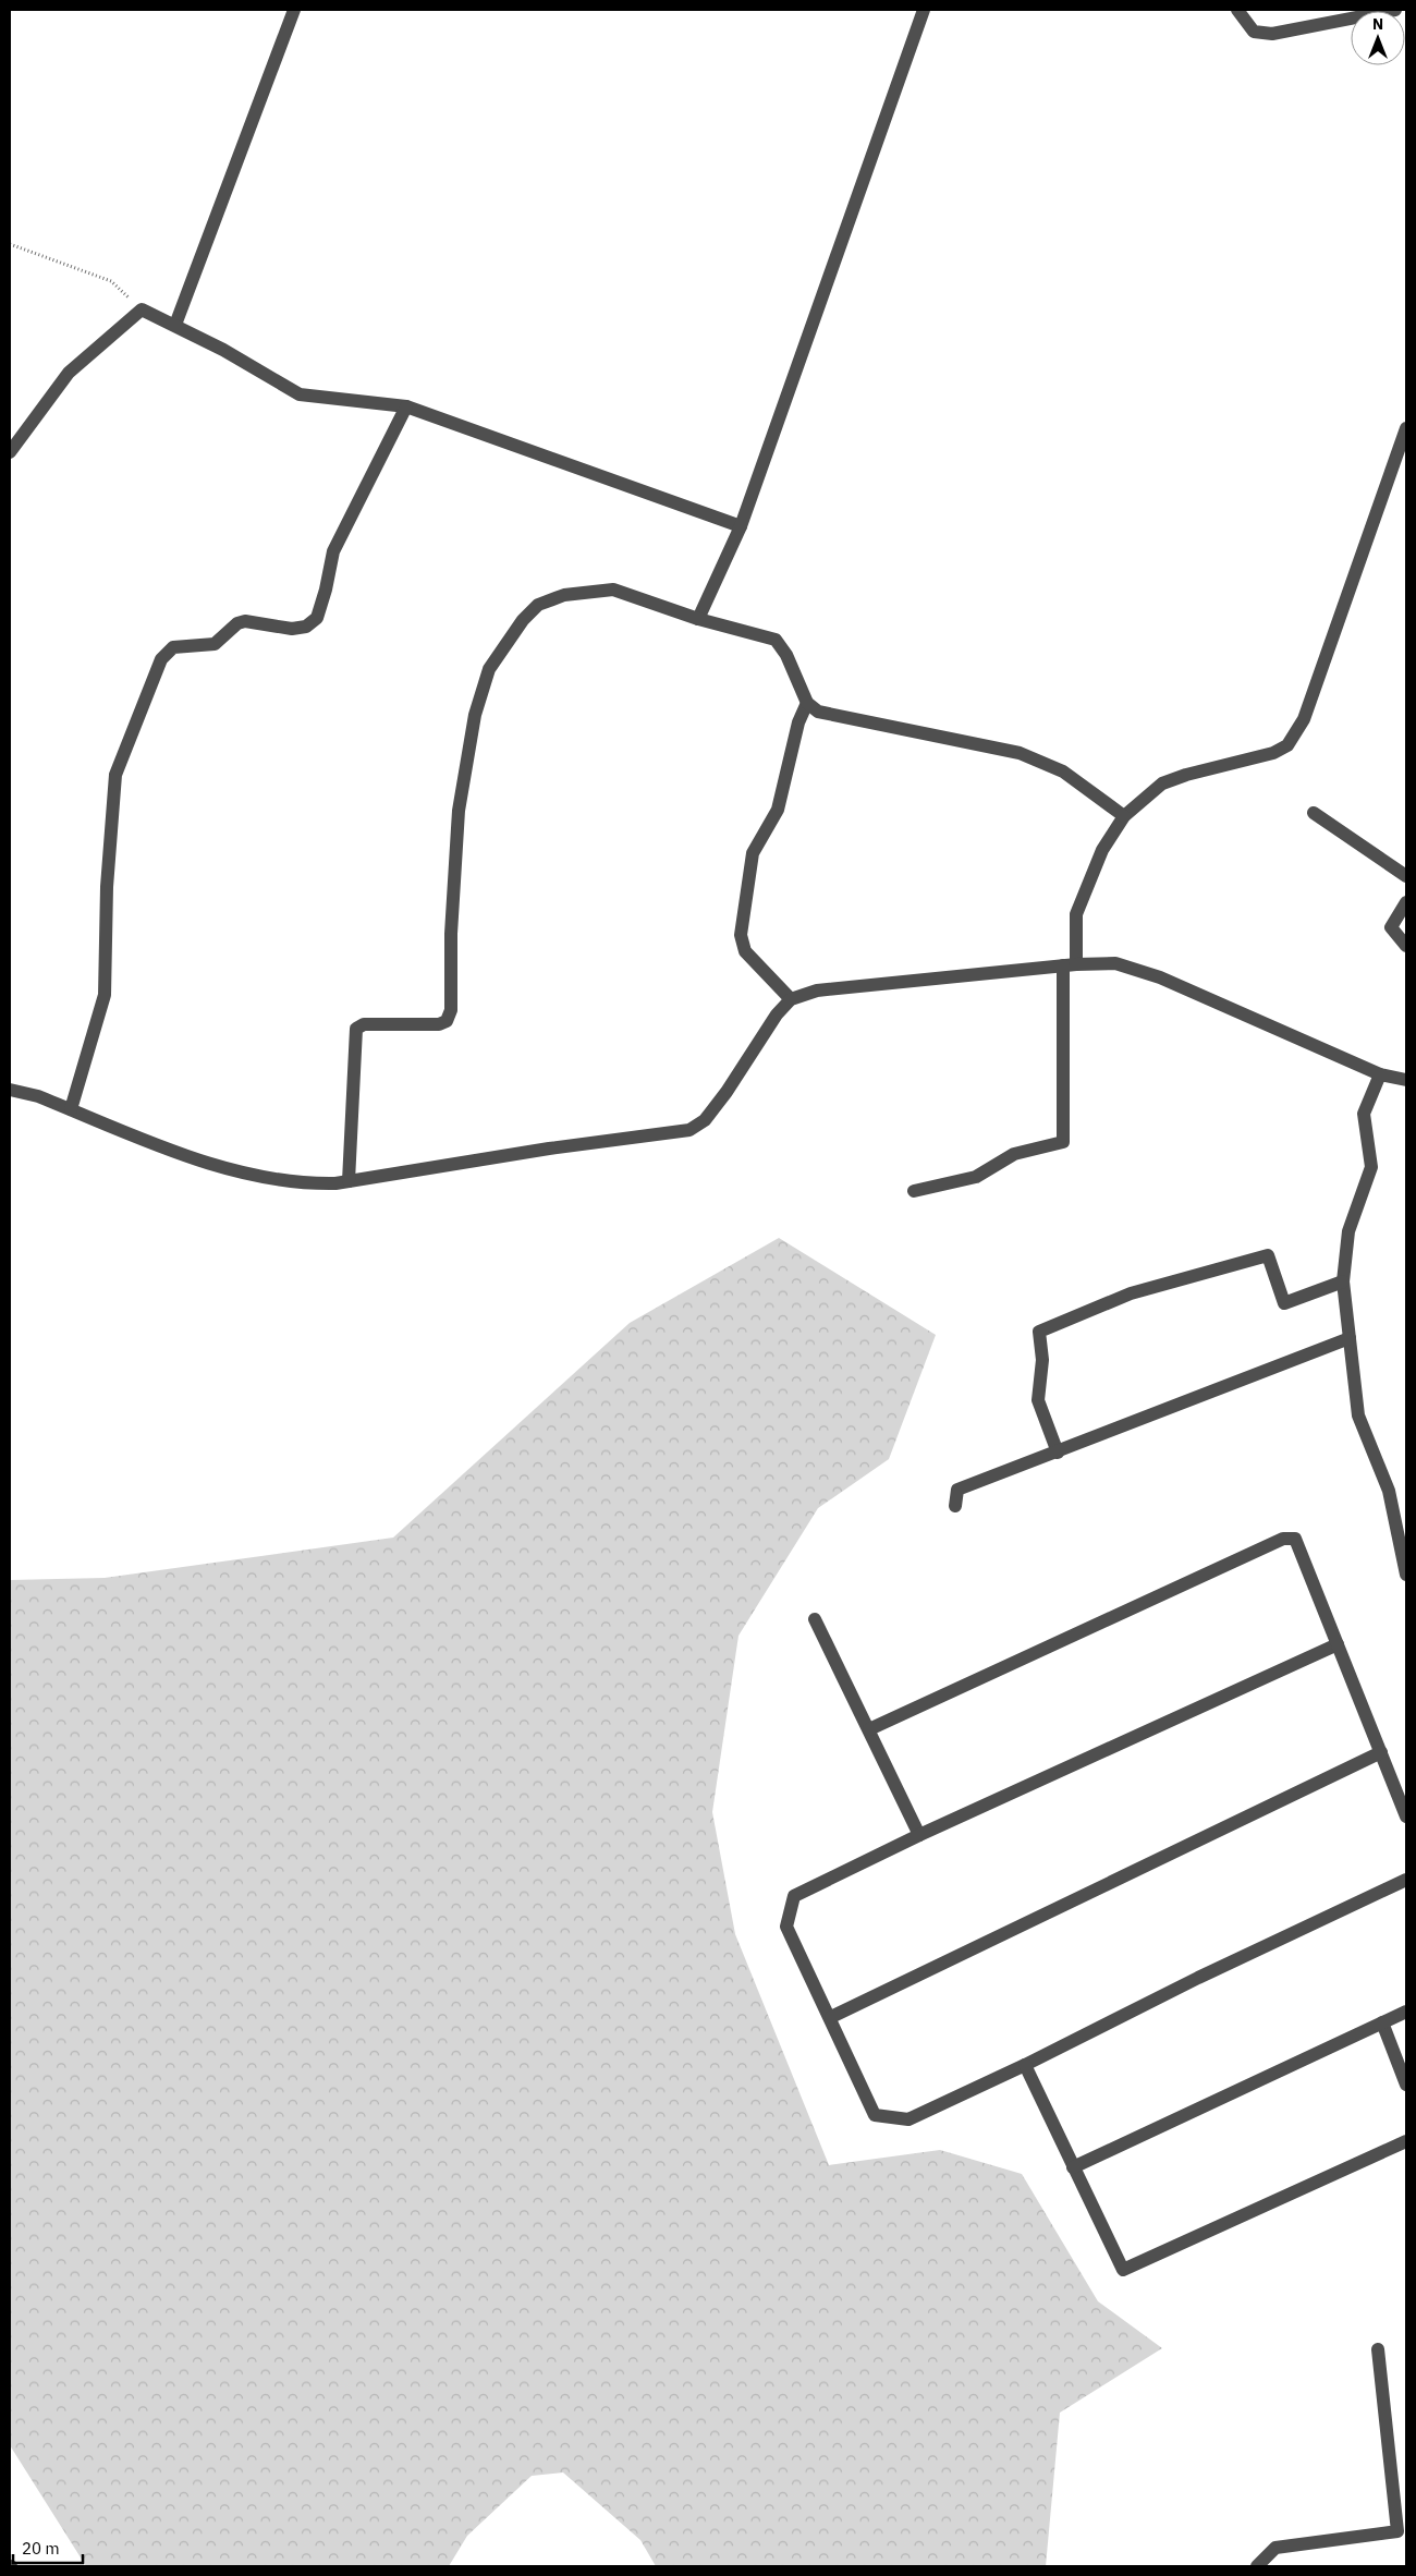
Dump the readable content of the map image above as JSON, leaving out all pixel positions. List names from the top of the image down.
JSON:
{
  "scale_bar": "20 m",
  "north": "top"
}
